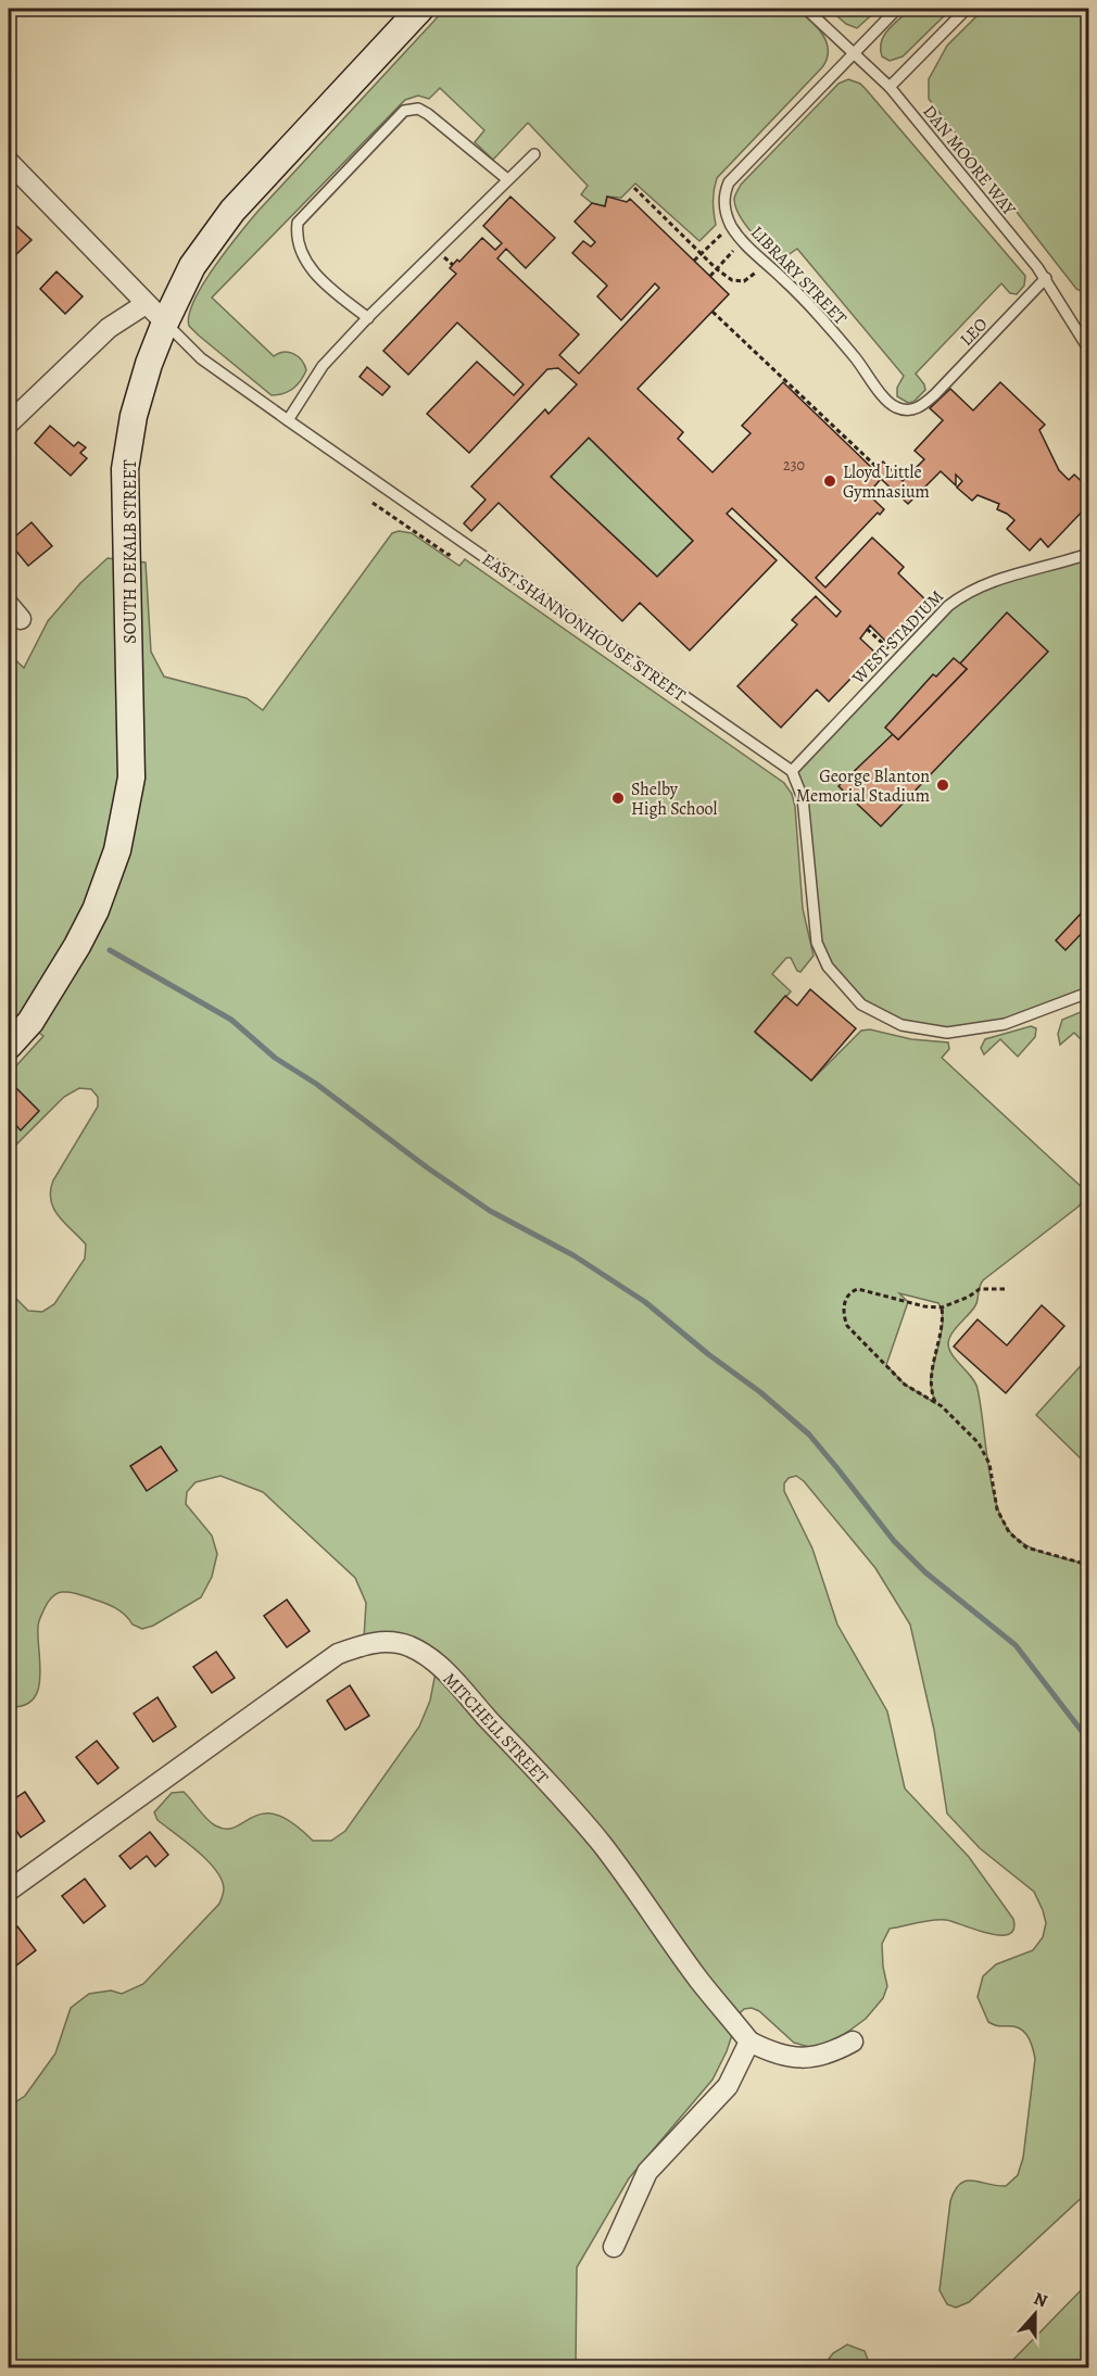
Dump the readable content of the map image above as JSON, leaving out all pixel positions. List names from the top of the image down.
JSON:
{
  "streets": {
    "main road": ["SOUTH DEKALB STREET"],
    "street": ["EAST SHANNONHOUSE STREET", "MITCHELL STREET"],
    "lane": [
      "DAN MOORE WAY",
      "LIBRARY STREET",
      "LEO",
      "WEST STADIUM"
    ]
  },
  "crossings": [
    ["DAN MOORE WAY", "LIBRARY STREET"],
    ["DAN MOORE WAY", "LEO"],
    ["LIBRARY STREET", "LEO"],
    ["SOUTH DEKALB STREET", "EAST SHANNONHOUSE STREET"],
    ["EAST SHANNONHOUSE STREET", "WEST STADIUM"]
  ],
  "places": ["Lloyd Little Gymnasium", "George Blanton Memorial Stadium", "Shelby High School"],
  "house_numbers": ["230"],
  "north": "top"
}
